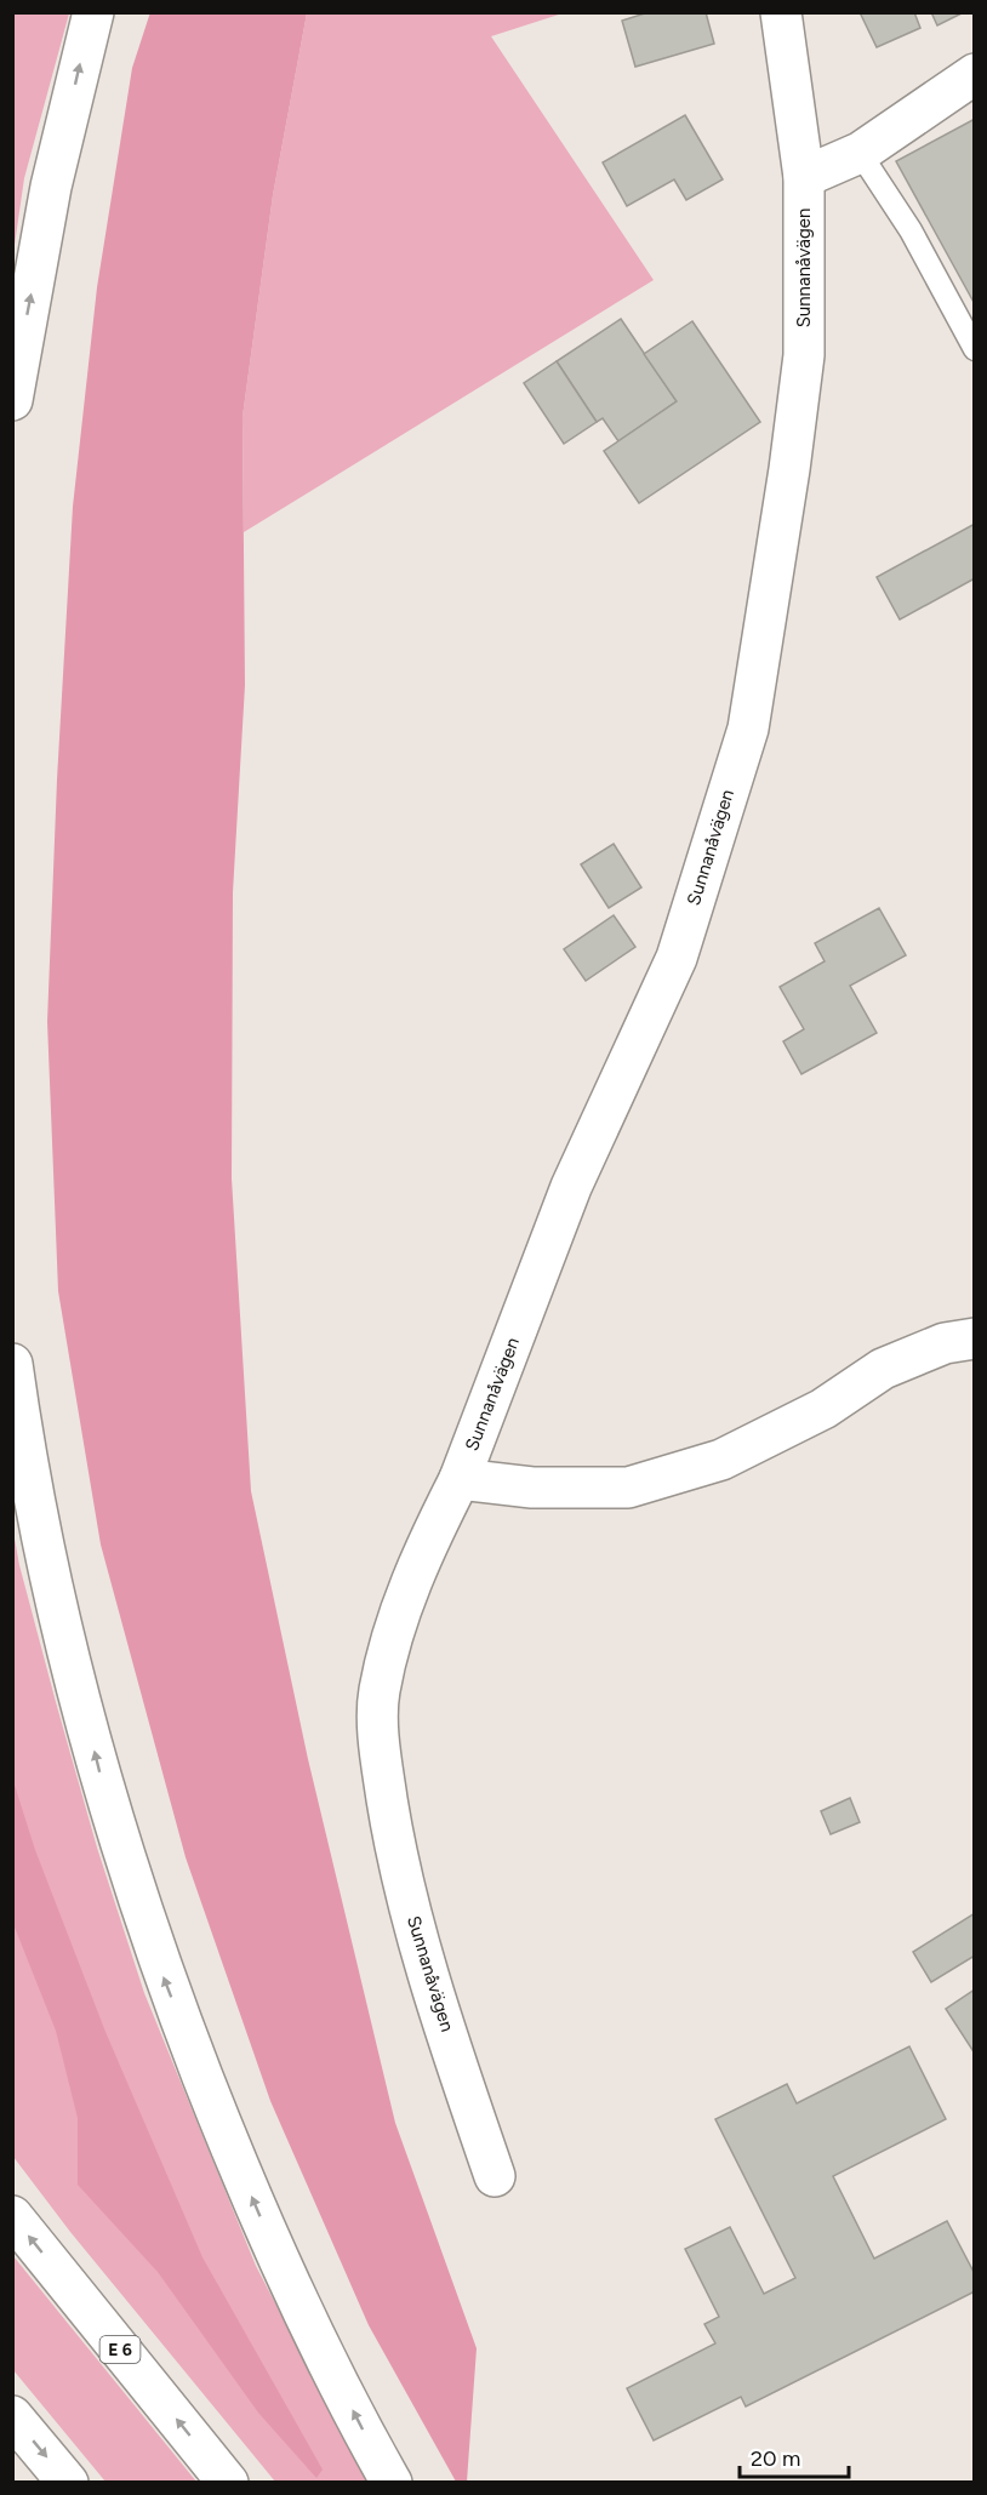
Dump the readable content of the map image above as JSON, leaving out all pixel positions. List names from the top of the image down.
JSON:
{
  "streets": {
    "main road": ["Sunnanåvägen", "E 6"]
  },
  "scale_bar": "20 m"
}
